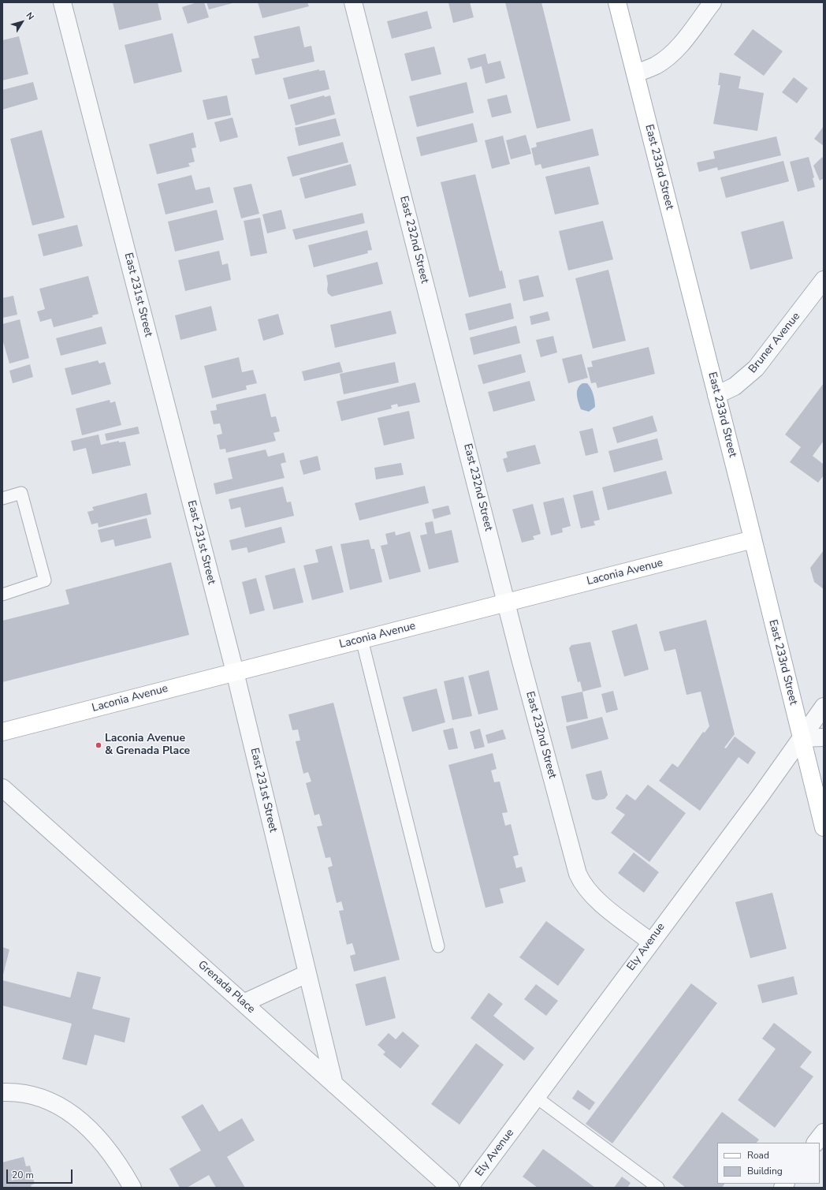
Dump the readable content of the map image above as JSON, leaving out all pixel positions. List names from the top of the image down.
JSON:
{
  "streets": {
    "main road": ["East 233rd Street", "Laconia Avenue"],
    "street": [
      "East 232nd Street",
      "East 231st Street",
      "Bruner Avenue",
      "Ely Avenue",
      "Grenada Place"
    ]
  },
  "crossings": [
    ["East 233rd Street", "Bruner Avenue"],
    ["East 233rd Street", "Laconia Avenue"],
    ["East 233rd Street", "Ely Avenue"],
    ["East 232nd Street", "Laconia Avenue"],
    ["East 232nd Street", "Ely Avenue"],
    ["East 231st Street", "Laconia Avenue"],
    ["East 231st Street", "Grenada Place"]
  ],
  "places": ["Laconia Avenue & Grenada Place"],
  "legend": ["Road", "Building"],
  "scale_bar": "20 m",
  "north": "top right"
}
